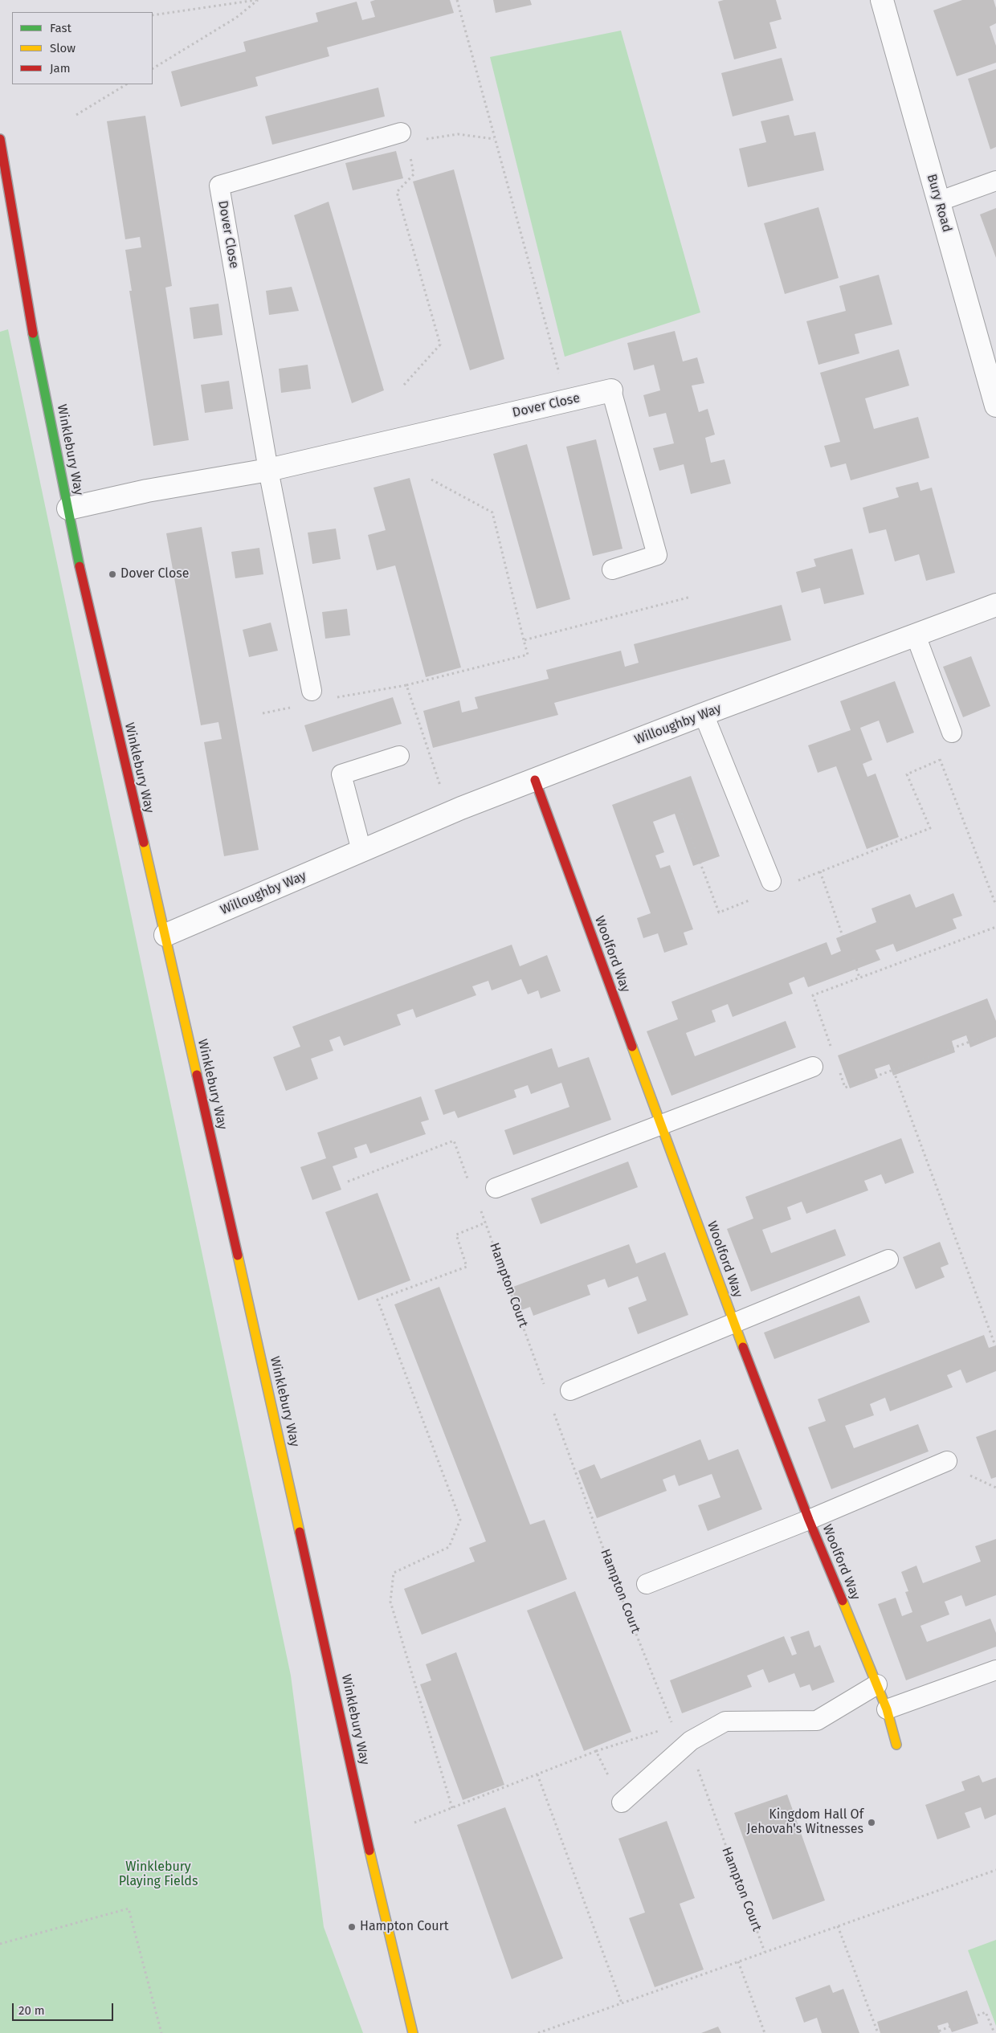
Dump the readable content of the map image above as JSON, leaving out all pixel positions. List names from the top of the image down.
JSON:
{
  "streets": {
    "street": [
      "Bury Road",
      "Dover Close",
      "Winklebury Way",
      "Willoughby Way",
      "Woolford Way"
    ],
    "path": ["Hampton Court"]
  },
  "crossings": [
    ["Dover Close", "Winklebury Way"],
    ["Winklebury Way", "Willoughby Way"],
    ["Willoughby Way", "Woolford Way"]
  ],
  "parks": ["Winklebury Playing Fields"],
  "places": ["Dover Close", "Kingdom Hall Of Jehovah's Witnesses", "Hampton Court"],
  "legend": ["Fast", "Slow", "Jam"],
  "scale_bar": "20 m"
}
